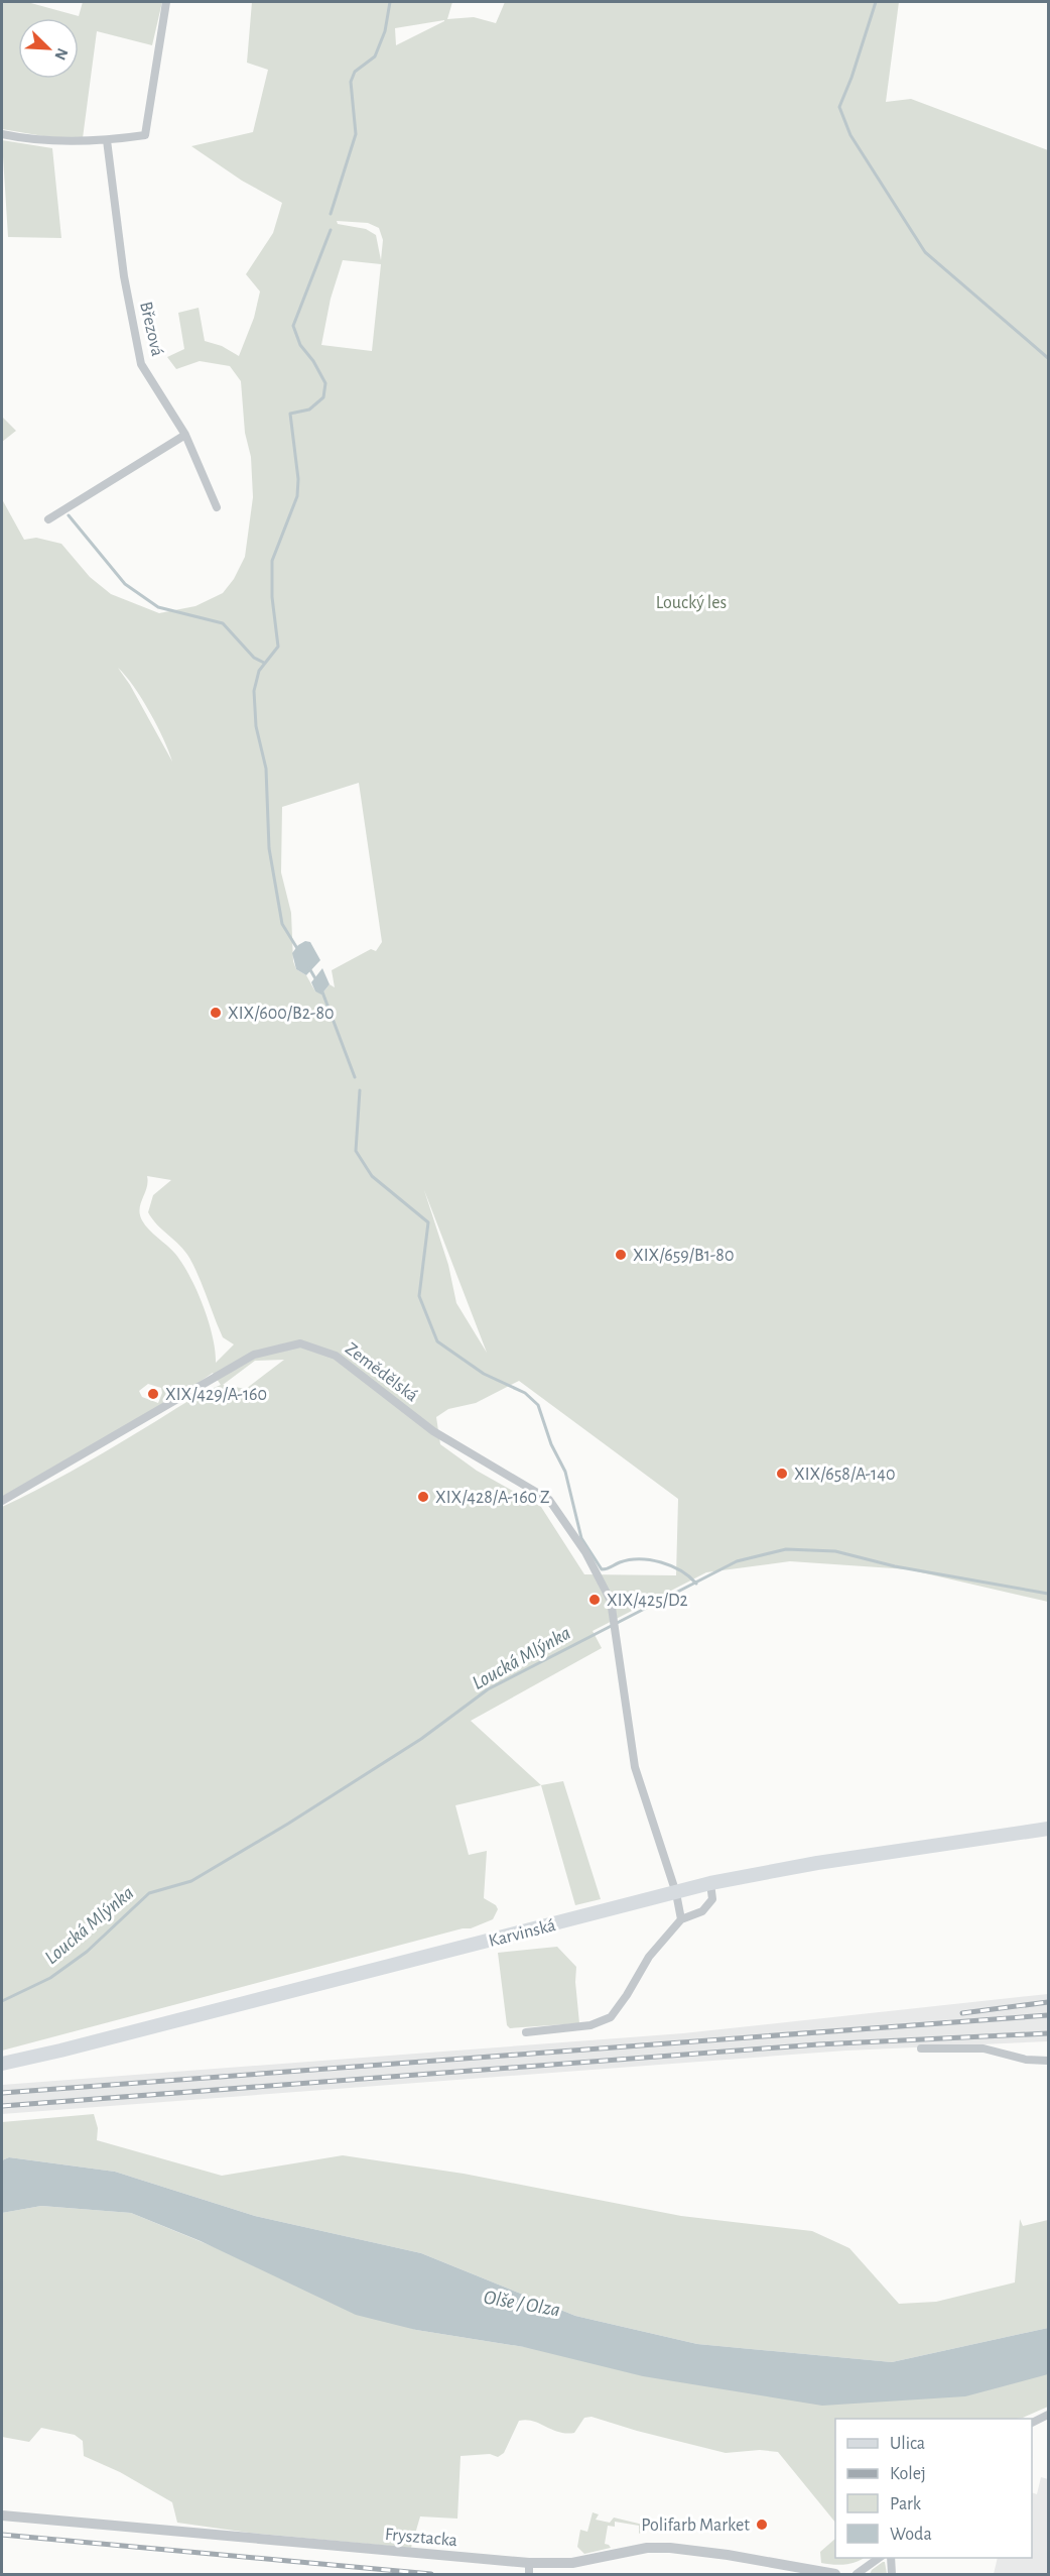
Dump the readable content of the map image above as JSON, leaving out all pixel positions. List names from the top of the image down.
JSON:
{
  "streets": {
    "main road": ["Karvinská"],
    "street": ["Březová", "Zemědělská", "Frysztacka"]
  },
  "crossings": [
    ["Zemědělská", "Karvinská"]
  ],
  "water": ["Loucká Mlýnka", "Olše / Olza"],
  "parks": ["Loucký les"],
  "places": [
    "XIX/600/B2-80",
    "XIX/659/B1-80",
    "XIX/429/A-160",
    "XIX/658/A-140",
    "XIX/428/A-160 Z",
    "XIX/425/D2",
    "Polifarb Market"
  ],
  "legend": [
    "Ulica",
    "Kolej",
    "Park",
    "Woda"
  ],
  "north": "bottom right"
}
